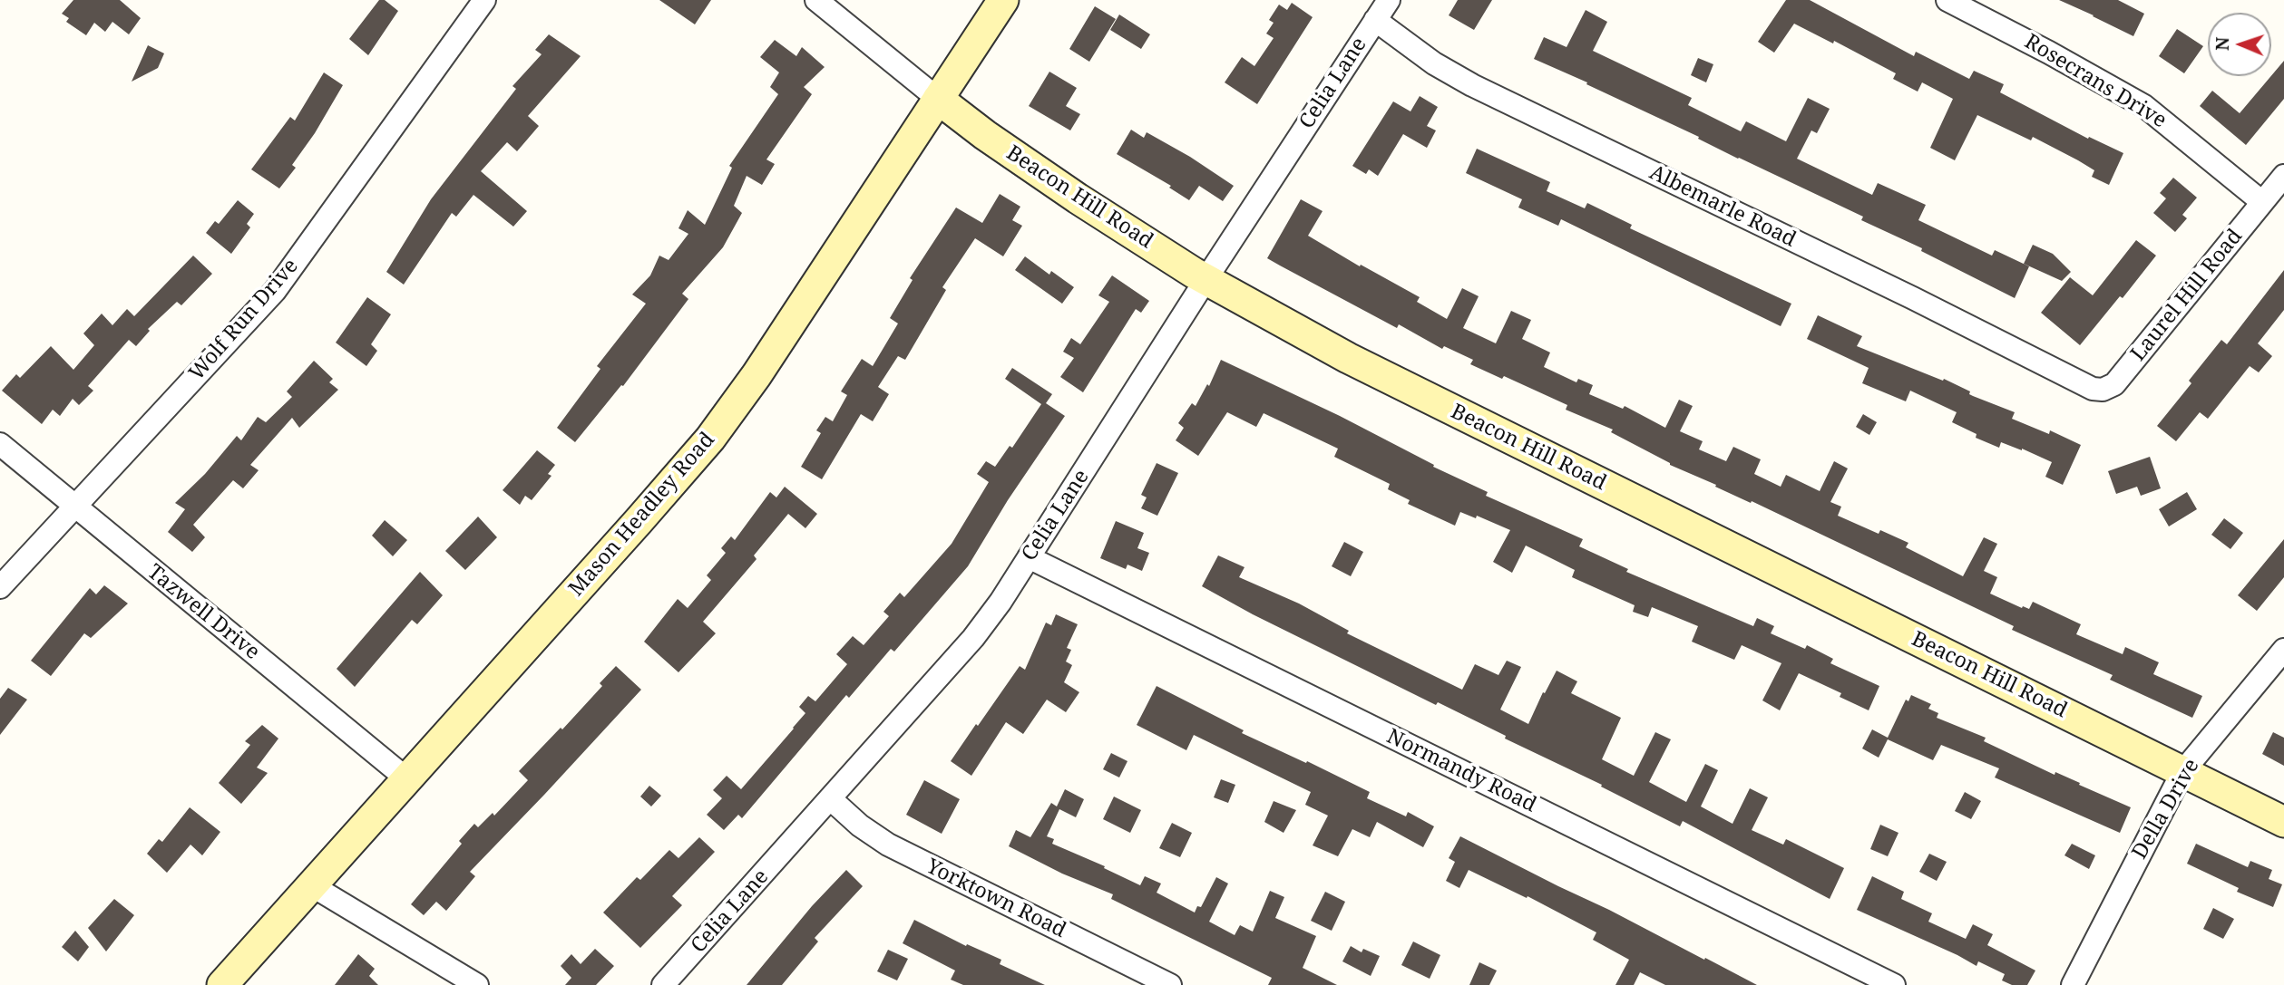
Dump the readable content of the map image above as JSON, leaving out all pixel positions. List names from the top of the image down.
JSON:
{
  "streets": {
    "street": [
      "Rosecrans Drive",
      "Celia Lane",
      "Beacon Hill Road",
      "Albemarle Road",
      "Laurel Hill Road",
      "Wolf Run Drive",
      "Mason Headley Road",
      "Tazwell Drive",
      "Normandy Road",
      "Della Drive",
      "Yorktown Road"
    ]
  },
  "crossings": [
    ["Rosecrans Drive", "Laurel Hill Road"],
    ["Celia Lane", "Beacon Hill Road"],
    ["Celia Lane", "Albemarle Road"],
    ["Celia Lane", "Normandy Road"],
    ["Celia Lane", "Yorktown Road"],
    ["Beacon Hill Road", "Mason Headley Road"],
    ["Beacon Hill Road", "Della Drive"],
    ["Albemarle Road", "Laurel Hill Road"],
    ["Wolf Run Drive", "Tazwell Drive"],
    ["Mason Headley Road", "Tazwell Drive"]
  ],
  "north": "left"
}
